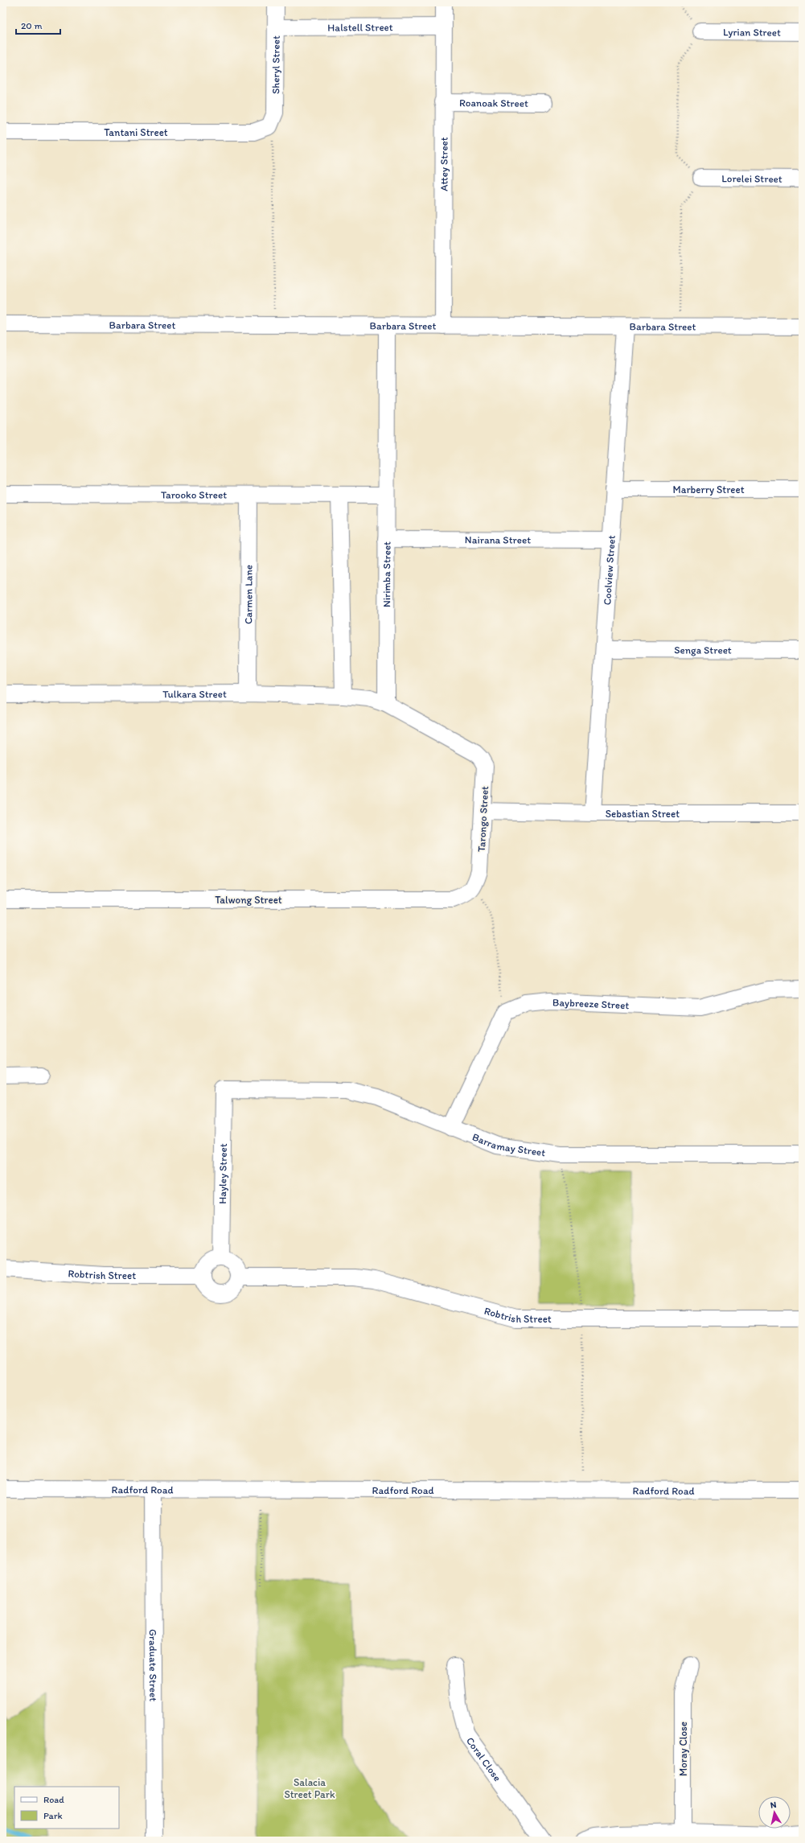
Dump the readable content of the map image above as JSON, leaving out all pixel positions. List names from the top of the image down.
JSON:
{
  "streets": {
    "street": [
      "Halstell Street",
      "Lyrian Street",
      "Sheryl Street",
      "Roanoak Street",
      "Tantani Street",
      "Attey Street",
      "Lorelei Street",
      "Barbara Street",
      "Marberry Street",
      "Tarooko Street",
      "Nairana Street",
      "Coolview Street",
      "Nirimba Street",
      "Carmen Lane",
      "Senga Street",
      "Tulkara Street",
      "Sebastian Street",
      "Tarongo Street",
      "Talwong Street",
      "Baybreeze Street",
      "Barramay Street",
      "Hayley Street",
      "Robtrish Street",
      "Radford Road",
      "Graduate Street",
      "Moray Close",
      "Coral Close"
    ]
  },
  "crossings": [
    ["Halstell Street", "Sheryl Street"],
    ["Halstell Street", "Attey Street"],
    ["Sheryl Street", "Tantani Street"],
    ["Roanoak Street", "Attey Street"],
    ["Attey Street", "Barbara Street"],
    ["Barbara Street", "Coolview Street"],
    ["Barbara Street", "Nirimba Street"],
    ["Marberry Street", "Coolview Street"],
    ["Tarooko Street", "Nirimba Street"],
    ["Tarooko Street", "Carmen Lane"],
    ["Nairana Street", "Coolview Street"],
    ["Nairana Street", "Nirimba Street"],
    ["Coolview Street", "Senga Street"],
    ["Coolview Street", "Sebastian Street"],
    ["Nirimba Street", "Tulkara Street"],
    ["Nirimba Street", "Tarongo Street"],
    ["Carmen Lane", "Tulkara Street"],
    ["Tulkara Street", "Tarongo Street"],
    ["Sebastian Street", "Tarongo Street"],
    ["Tarongo Street", "Talwong Street"],
    ["Barramay Street", "Hayley Street"],
    ["Hayley Street", "Robtrish Street"],
    ["Radford Road", "Graduate Street"]
  ],
  "parks": ["Salacia Street Park"],
  "legend": ["Road", "Park"],
  "scale_bar": "20 m",
  "north": "top"
}
